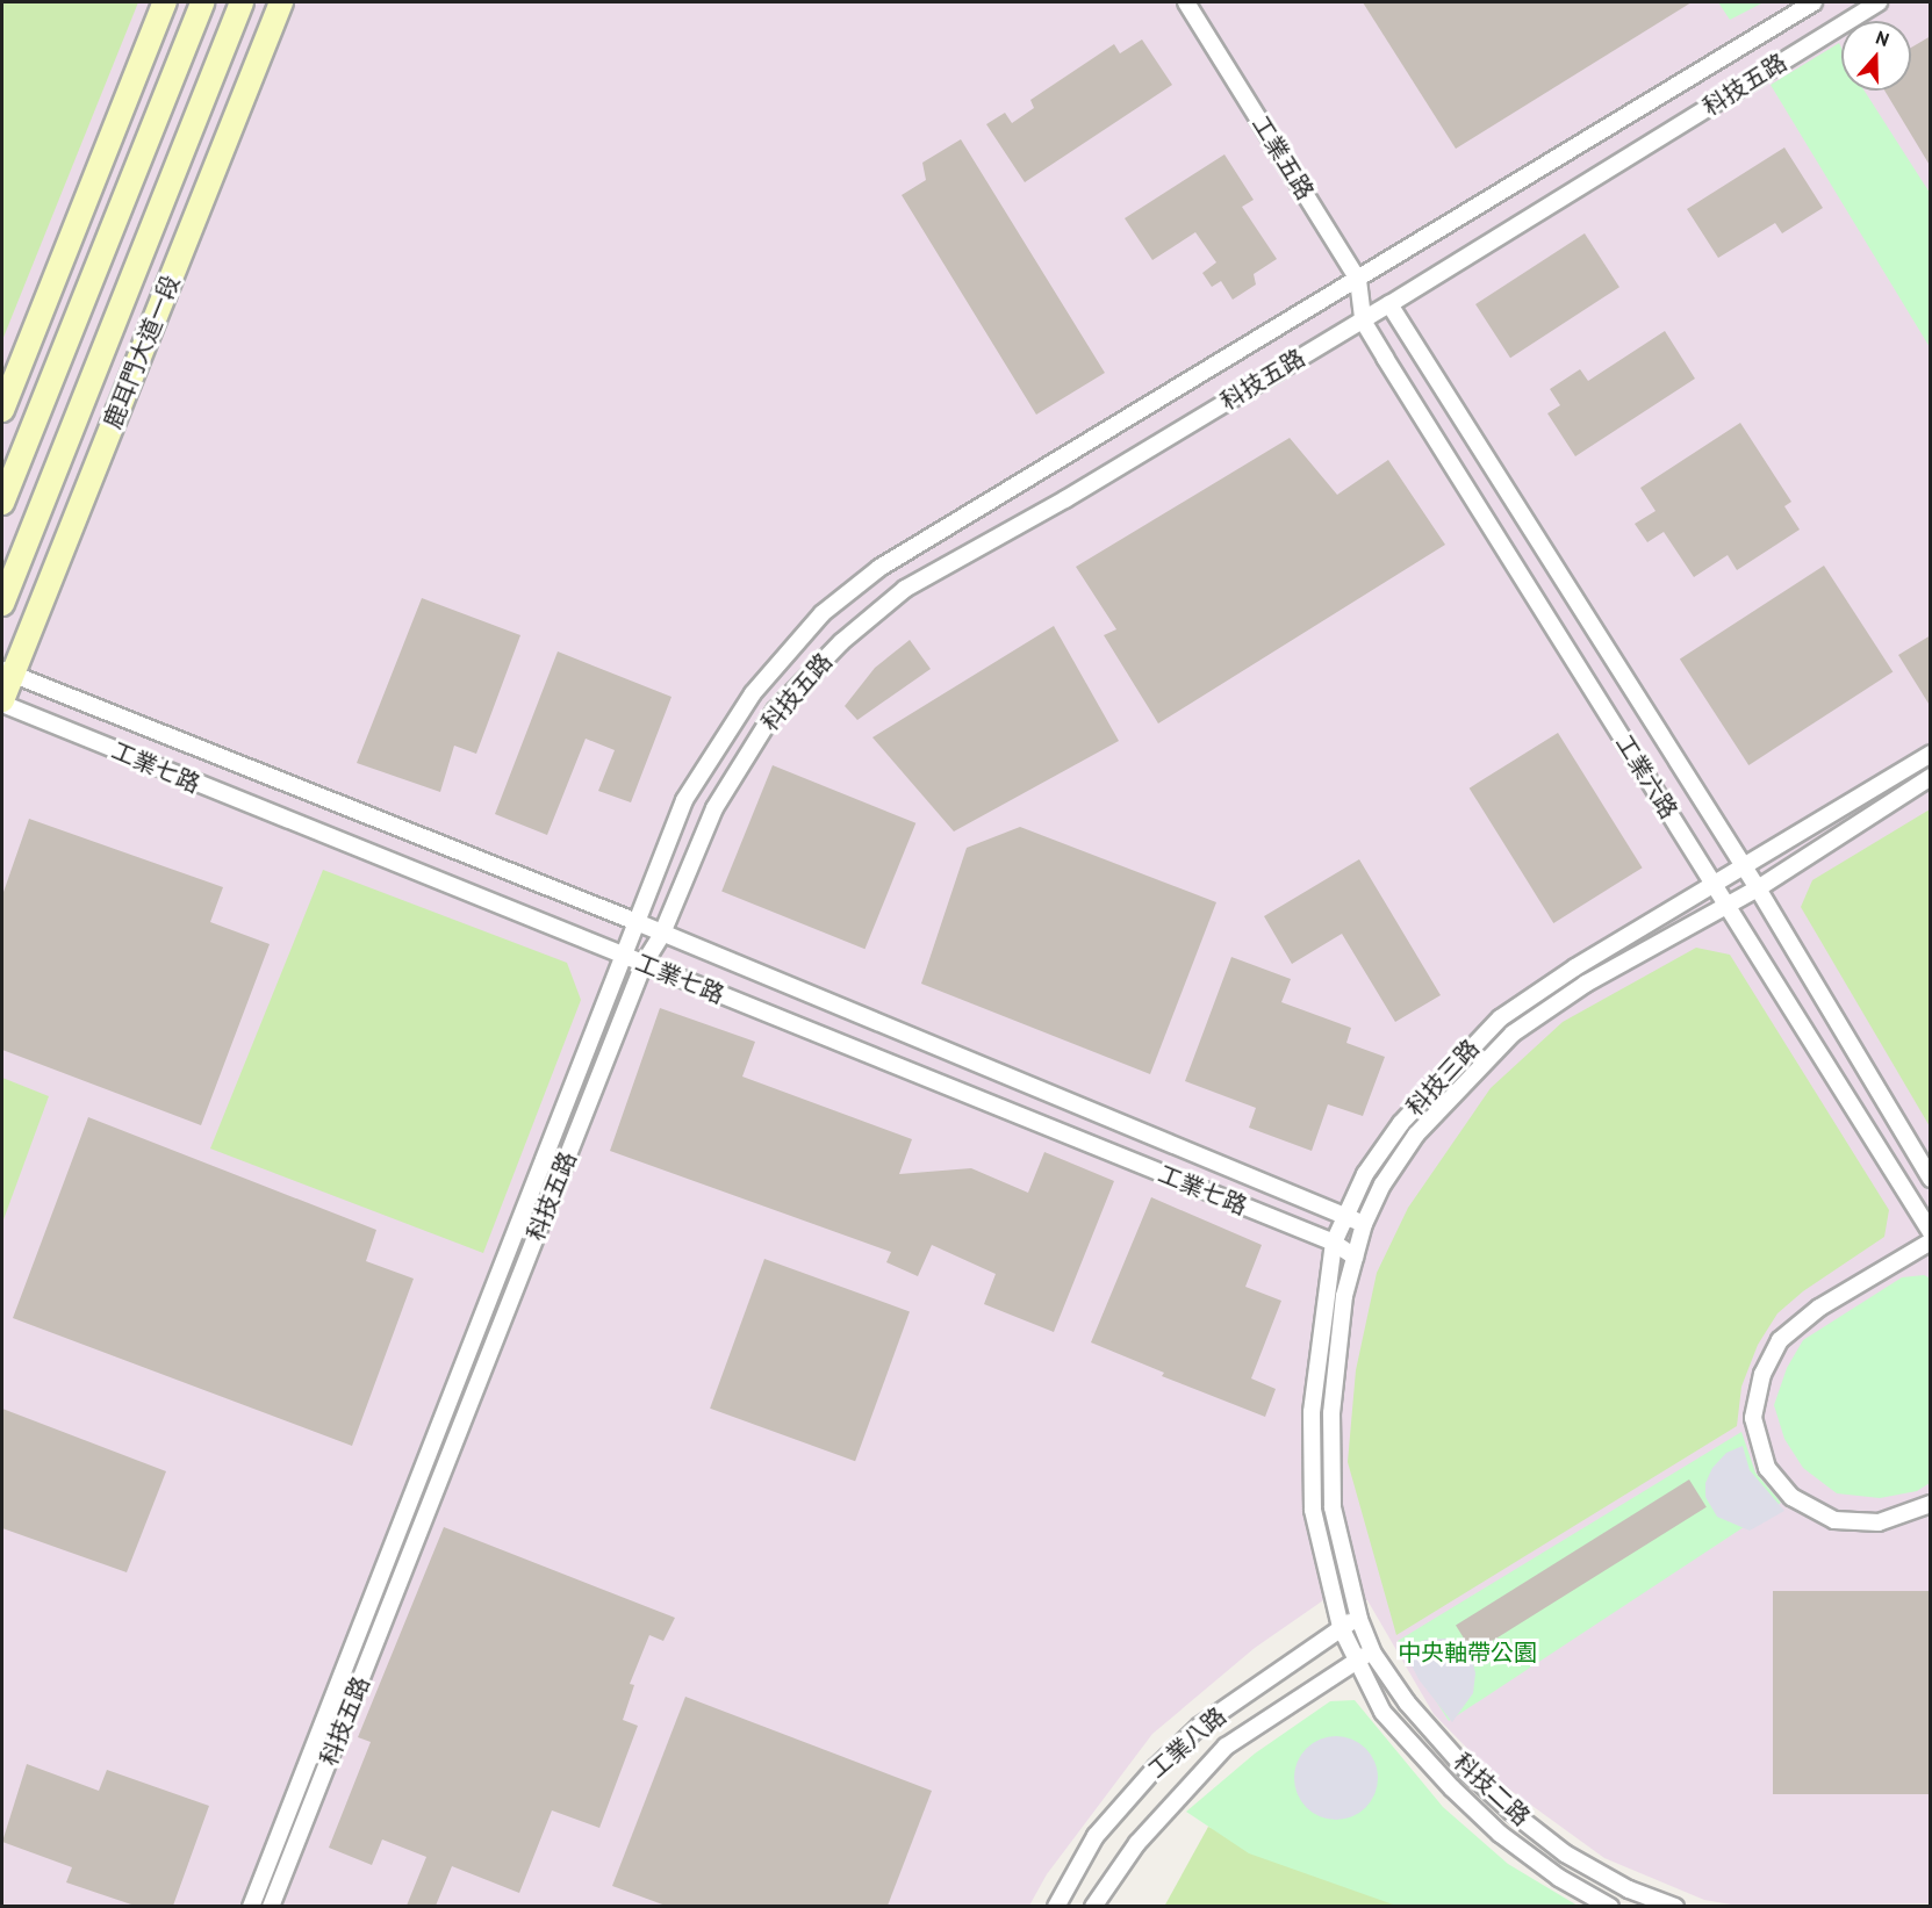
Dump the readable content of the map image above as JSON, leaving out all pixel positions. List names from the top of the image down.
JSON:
{
  "streets": {
    "street": [
      "科技五路",
      "工業五路",
      "鹿耳門大道一段",
      "工業七路",
      "工業六路",
      "科技三路",
      "工業八路",
      "科技二路"
    ]
  },
  "crossings": [
    ["科技五路", "工業五路"],
    ["科技五路", "工業七路"],
    ["科技五路", "工業六路"],
    ["工業五路", "工業六路"],
    ["鹿耳門大道一段", "工業七路"],
    ["工業七路", "科技三路"],
    ["工業六路", "科技三路"],
    ["科技三路", "工業八路"],
    ["科技三路", "科技二路"],
    ["工業八路", "科技二路"]
  ],
  "parks": ["中央軸帶公園"],
  "north": "top"
}
